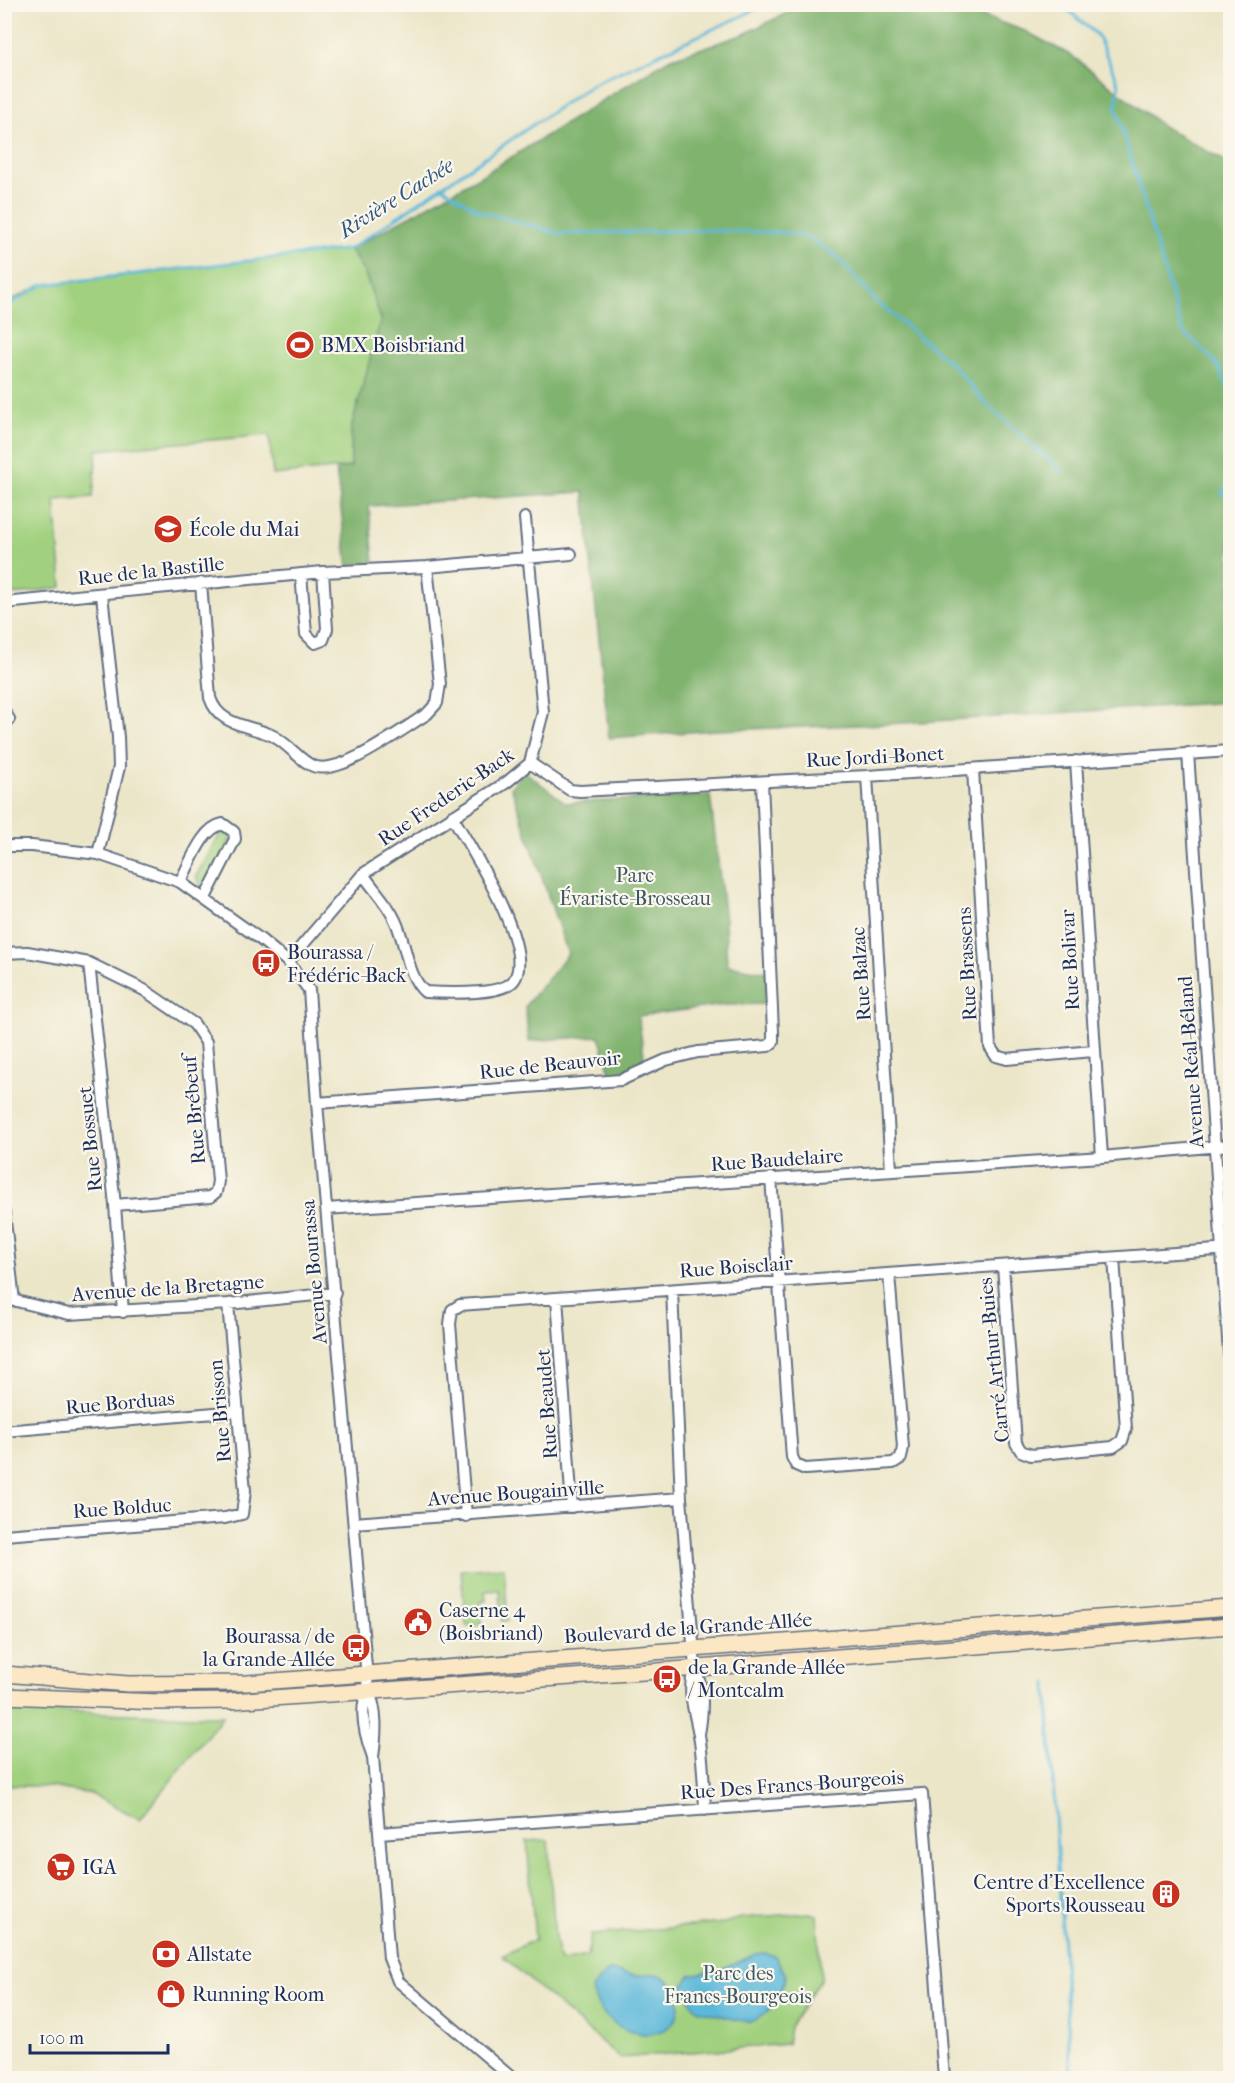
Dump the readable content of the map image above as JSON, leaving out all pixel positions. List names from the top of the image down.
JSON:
{
  "streets": {
    "street": [
      "Rue de la Bastille",
      "Rue Jordi-Bonet",
      "Rue Frederic-Back",
      "Rue Bolivar",
      "Rue Brassens",
      "Rue Balzac",
      "Avenue Réal-Béland",
      "Rue de Beauvoir",
      "Rue Brébeuf",
      "Rue Bossuet",
      "Rue Baudelaire",
      "Rue Boisclair",
      "Avenue Bourassa",
      "Avenue de la Bretagne",
      "Carré Arthur-Buies",
      "Rue Borduas",
      "Rue Beaudet",
      "Rue Brisson",
      "Avenue Bougainville",
      "Rue Bolduc",
      "Boulevard de la Grande-Allée",
      "Rue Des Francs-Bourgeois"
    ]
  },
  "crossings": [
    ["Rue de la Bastille", "Rue Frederic-Back"],
    ["Rue Jordi-Bonet", "Rue Frederic-Back"],
    ["Rue Jordi-Bonet", "Rue Bolivar"],
    ["Rue Jordi-Bonet", "Rue Brassens"],
    ["Rue Jordi-Bonet", "Rue Balzac"],
    ["Rue Jordi-Bonet", "Avenue Réal-Béland"],
    ["Rue Jordi-Bonet", "Rue de Beauvoir"],
    ["Rue Frederic-Back", "Avenue Bourassa"],
    ["Rue Bolivar", "Rue Brassens"],
    ["Rue Bolivar", "Rue Baudelaire"],
    ["Rue Balzac", "Rue Baudelaire"],
    ["Avenue Réal-Béland", "Rue Baudelaire"],
    ["Avenue Réal-Béland", "Rue Boisclair"],
    ["Rue de Beauvoir", "Avenue Bourassa"],
    ["Rue Brébeuf", "Rue Bossuet"],
    ["Rue Bossuet", "Avenue de la Bretagne"],
    ["Rue Baudelaire", "Avenue Bourassa"],
    ["Rue Boisclair", "Carré Arthur-Buies"],
    ["Rue Boisclair", "Rue Beaudet"],
    ["Rue Boisclair", "Avenue Bougainville"],
    ["Avenue Bourassa", "Avenue de la Bretagne"],
    ["Avenue Bourassa", "Avenue Bougainville"],
    ["Avenue Bourassa", "Boulevard de la Grande-Allée"],
    ["Avenue de la Bretagne", "Rue Brisson"],
    ["Rue Borduas", "Rue Brisson"],
    ["Rue Beaudet", "Avenue Bougainville"],
    ["Rue Brisson", "Rue Bolduc"]
  ],
  "water": ["Rivière Cachée"],
  "parks": ["Parc Évariste-Brosseau", "Parc des Francs-Bourgeois"],
  "places": {
    "sports": ["BMX Boisbriand"],
    "school or university": ["École du Mai"],
    "bus stop": ["Bourassa / Frédéric-Back", "Bourassa / de la Grande-Allée", "de la Grande-Allée / Montcalm"],
    "public building": ["Caserne 4 (Boisbriand)"],
    "supermarket": ["IGA"],
    "building": ["Centre d'Excellence Sports Rousseau"],
    "bank": ["Allstate"],
    "shop": ["Running Room"]
  },
  "scale_bar": "100 m"
}
